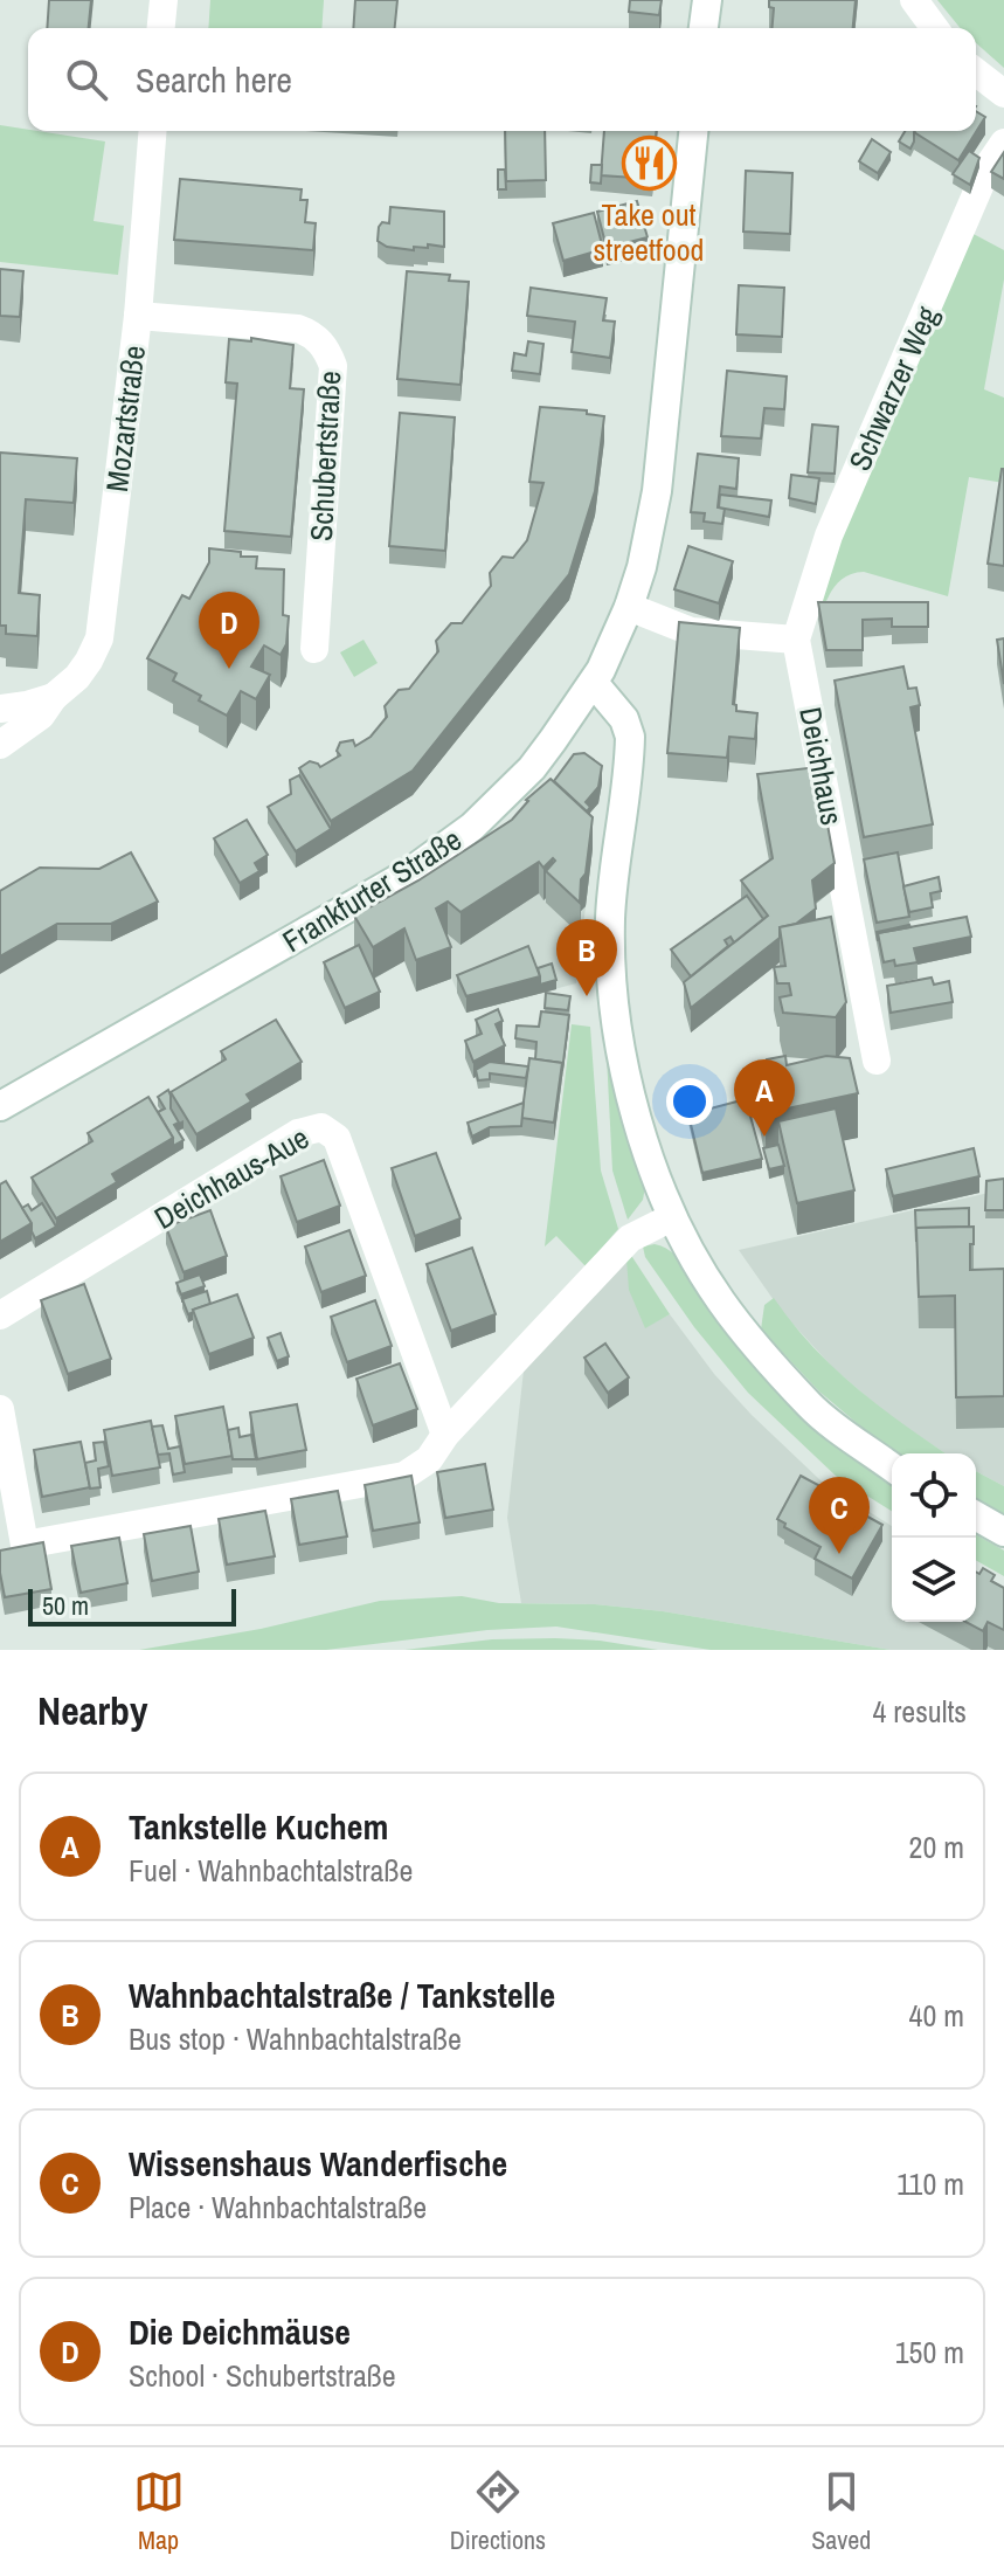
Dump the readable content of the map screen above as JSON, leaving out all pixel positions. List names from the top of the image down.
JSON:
{
  "streets": {
    "street": [
      "Schwarzer Weg",
      "Mozartstraße",
      "Schubertstraße",
      "Deichhaus",
      "Frankfurter Straße",
      "Deichhaus-Aue"
    ]
  },
  "crossings": [
    ["Schwarzer Weg", "Deichhaus"],
    ["Mozartstraße", "Schubertstraße"]
  ],
  "places": {
    "restaurant": ["Take out streetfood"]
  },
  "scale_bar": "50 m",
  "page": {
    "search": "Search here",
    "pins": [
      "D",
      "B",
      "A",
      "C"
    ],
    "scale": "50 m",
    "heading": ["Nearby", "4 results"],
    "list": [
      {
        "mark": "A",
        "name": "Tankstelle Kuchem",
        "note": "Fuel · Wahnbachtalstraße",
        "value": "20 m"
      },
      {
        "mark": "B",
        "name": "Wahnbachtalstraße / Tankstelle",
        "note": "Bus stop · Wahnbachtalstraße",
        "value": "40 m"
      },
      {
        "mark": "C",
        "name": "Wissenshaus Wanderfische",
        "note": "Place · Wahnbachtalstraße",
        "value": "110 m"
      },
      {
        "mark": "D",
        "name": "Die Deichmäuse",
        "note": "School · Schubertstraße",
        "value": "150 m"
      }
    ],
    "nav": ["Map", "Directions", "Saved"]
  }
}
